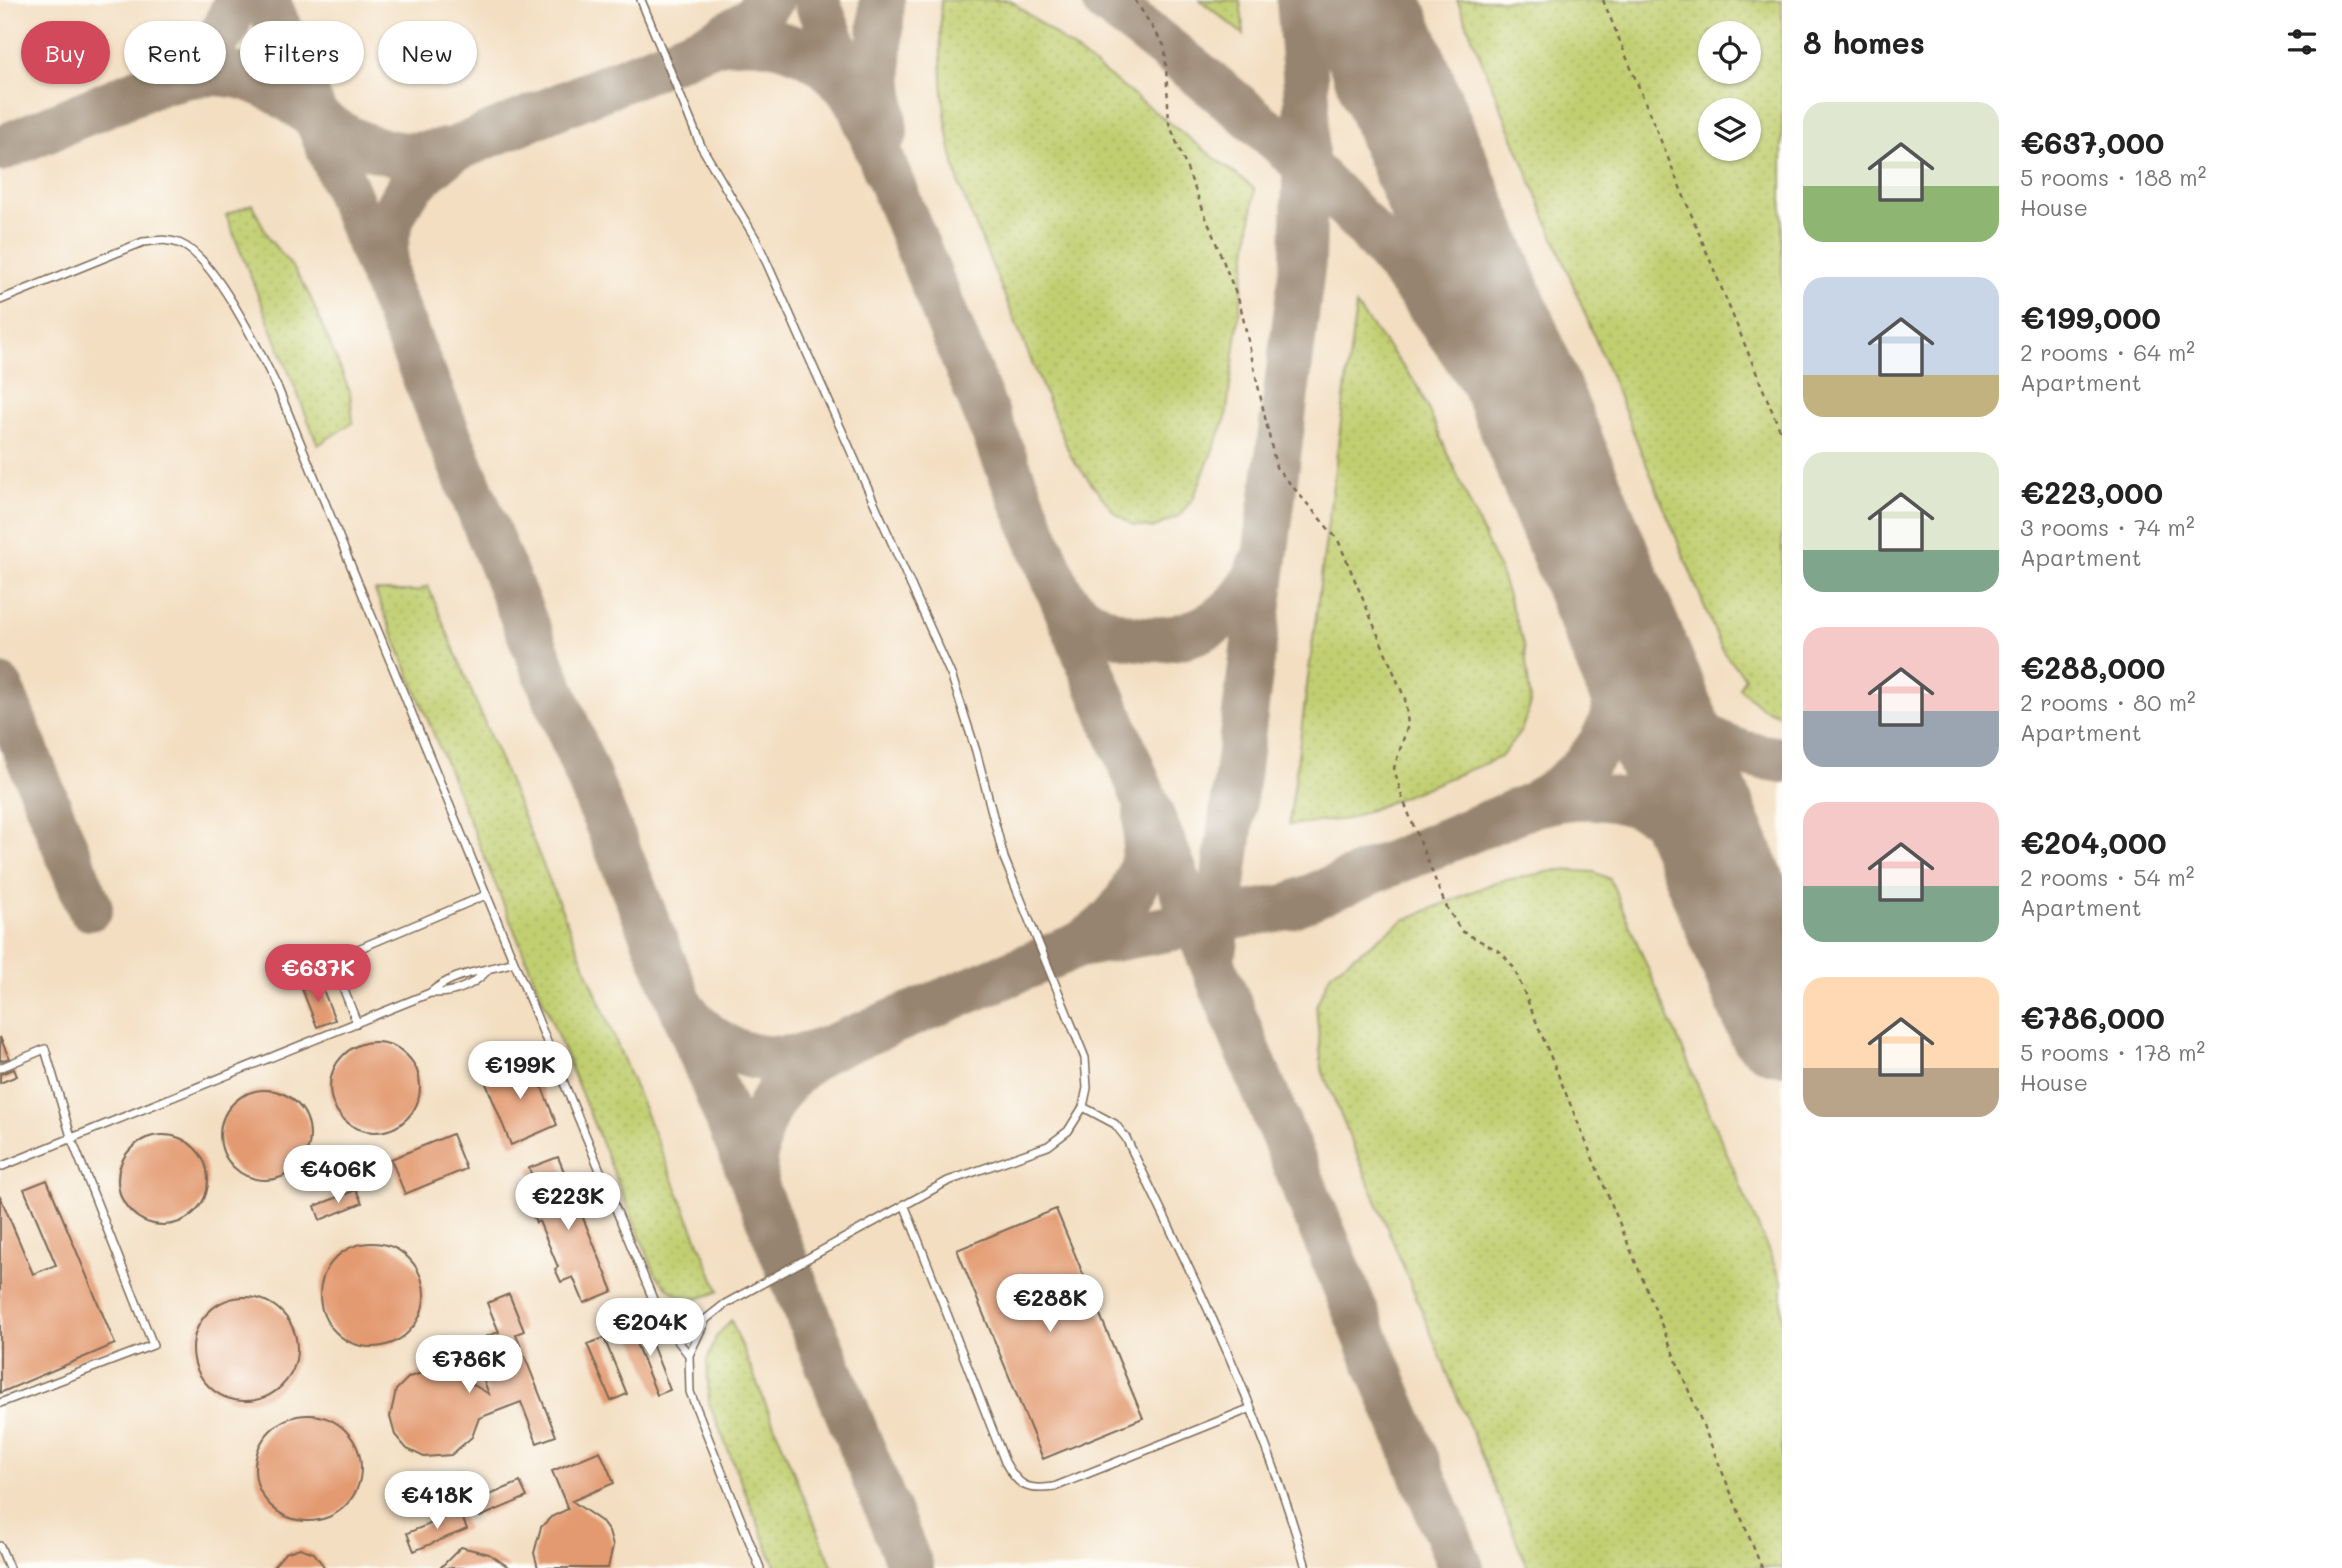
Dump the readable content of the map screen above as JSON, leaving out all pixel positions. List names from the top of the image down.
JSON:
{
  "page": {
    "heading": "8 homes",
    "chip": [
      "Buy",
      "Rent",
      "Filters",
      "New"
    ],
    "list": [
      {
        "name": "€637,000",
        "note": "5 rooms · 188 m² · House"
      },
      {
        "name": "€199,000",
        "note": "2 rooms · 64 m² · Apartment"
      },
      {
        "name": "€223,000",
        "note": "3 rooms · 74 m² · Apartment"
      },
      {
        "name": "€288,000",
        "note": "2 rooms · 80 m² · Apartment"
      },
      {
        "name": "€204,000",
        "note": "2 rooms · 54 m² · Apartment"
      },
      {
        "name": "€786,000",
        "note": "5 rooms · 178 m² · House"
      }
    ],
    "price": [
      "€637K",
      "€199K",
      "€406K",
      "€223K",
      "€288K",
      "€204K",
      "€786K",
      "€418K"
    ]
  }
}
